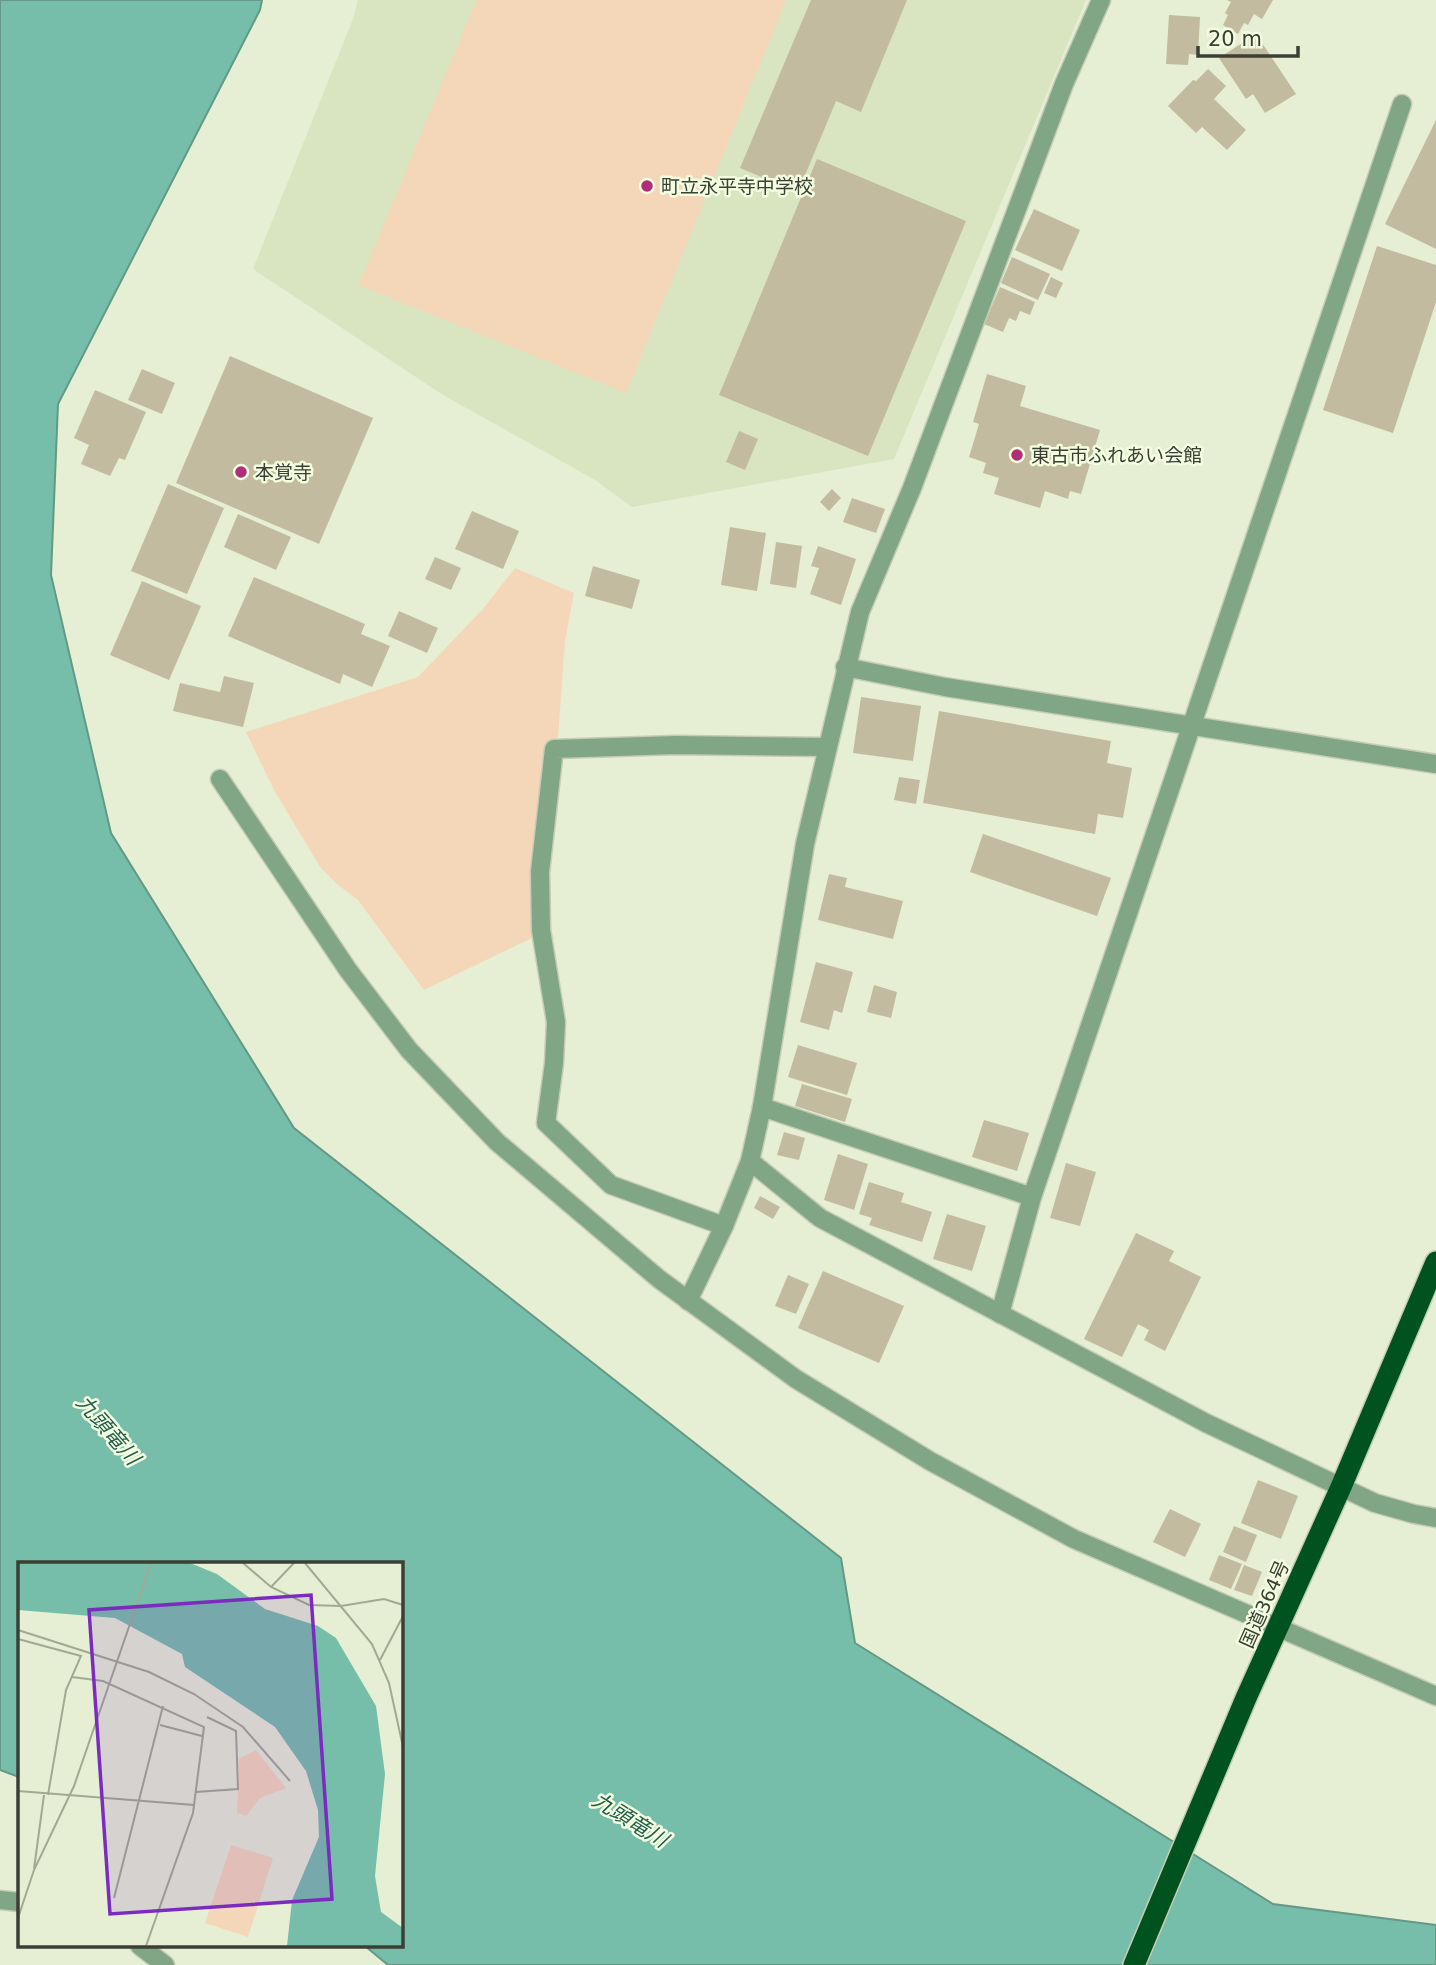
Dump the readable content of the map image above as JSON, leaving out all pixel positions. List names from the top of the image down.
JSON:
{
  "streets": {
    "highway": ["国道364号"]
  },
  "water": ["九頭竜川"],
  "places": ["町立永平寺中学校", "東古市ふれあい会館", "本覚寺"],
  "scale_bar": "20 m"
}
